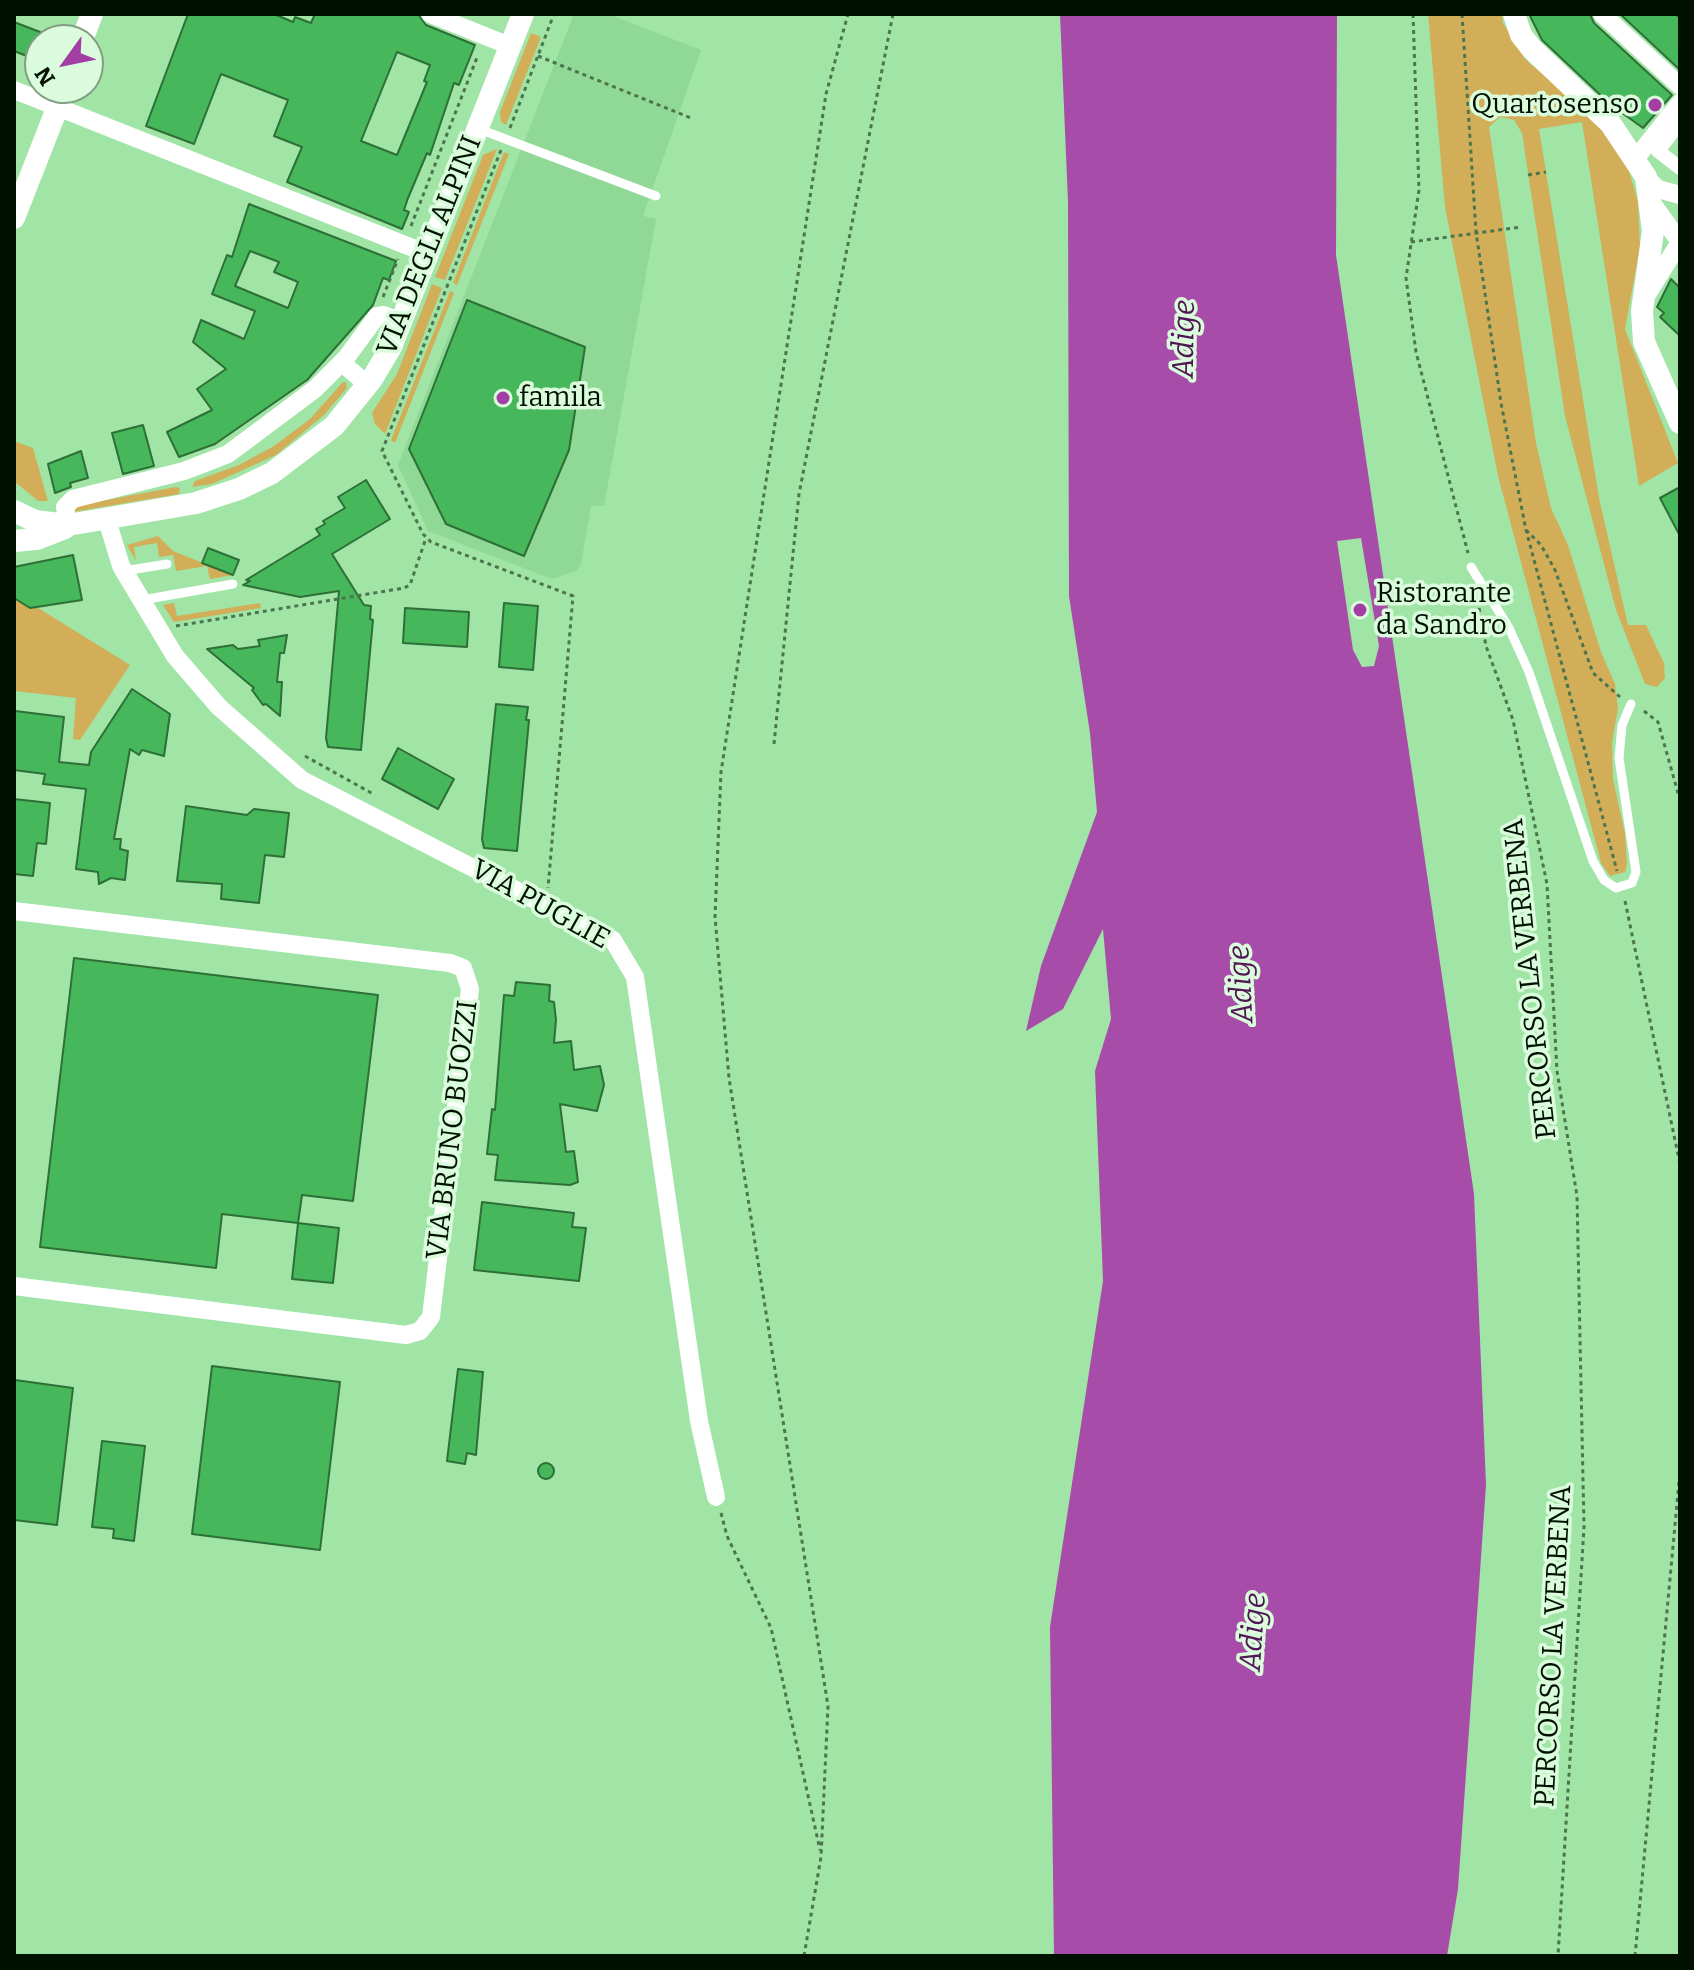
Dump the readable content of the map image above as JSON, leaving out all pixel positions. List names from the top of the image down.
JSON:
{
  "streets": {
    "street": ["VIA DEGLI ALPINI", "VIA PUGLIE", "VIA BRUNO BUOZZI"],
    "path": ["PERCORSO LA VERBENA"]
  },
  "crossings": [
    ["VIA DEGLI ALPINI", "VIA PUGLIE"]
  ],
  "water": ["Adige"],
  "places": ["Quartosenso", "famila", "Ristorante da Sandro"],
  "north": "bottom left"
}
